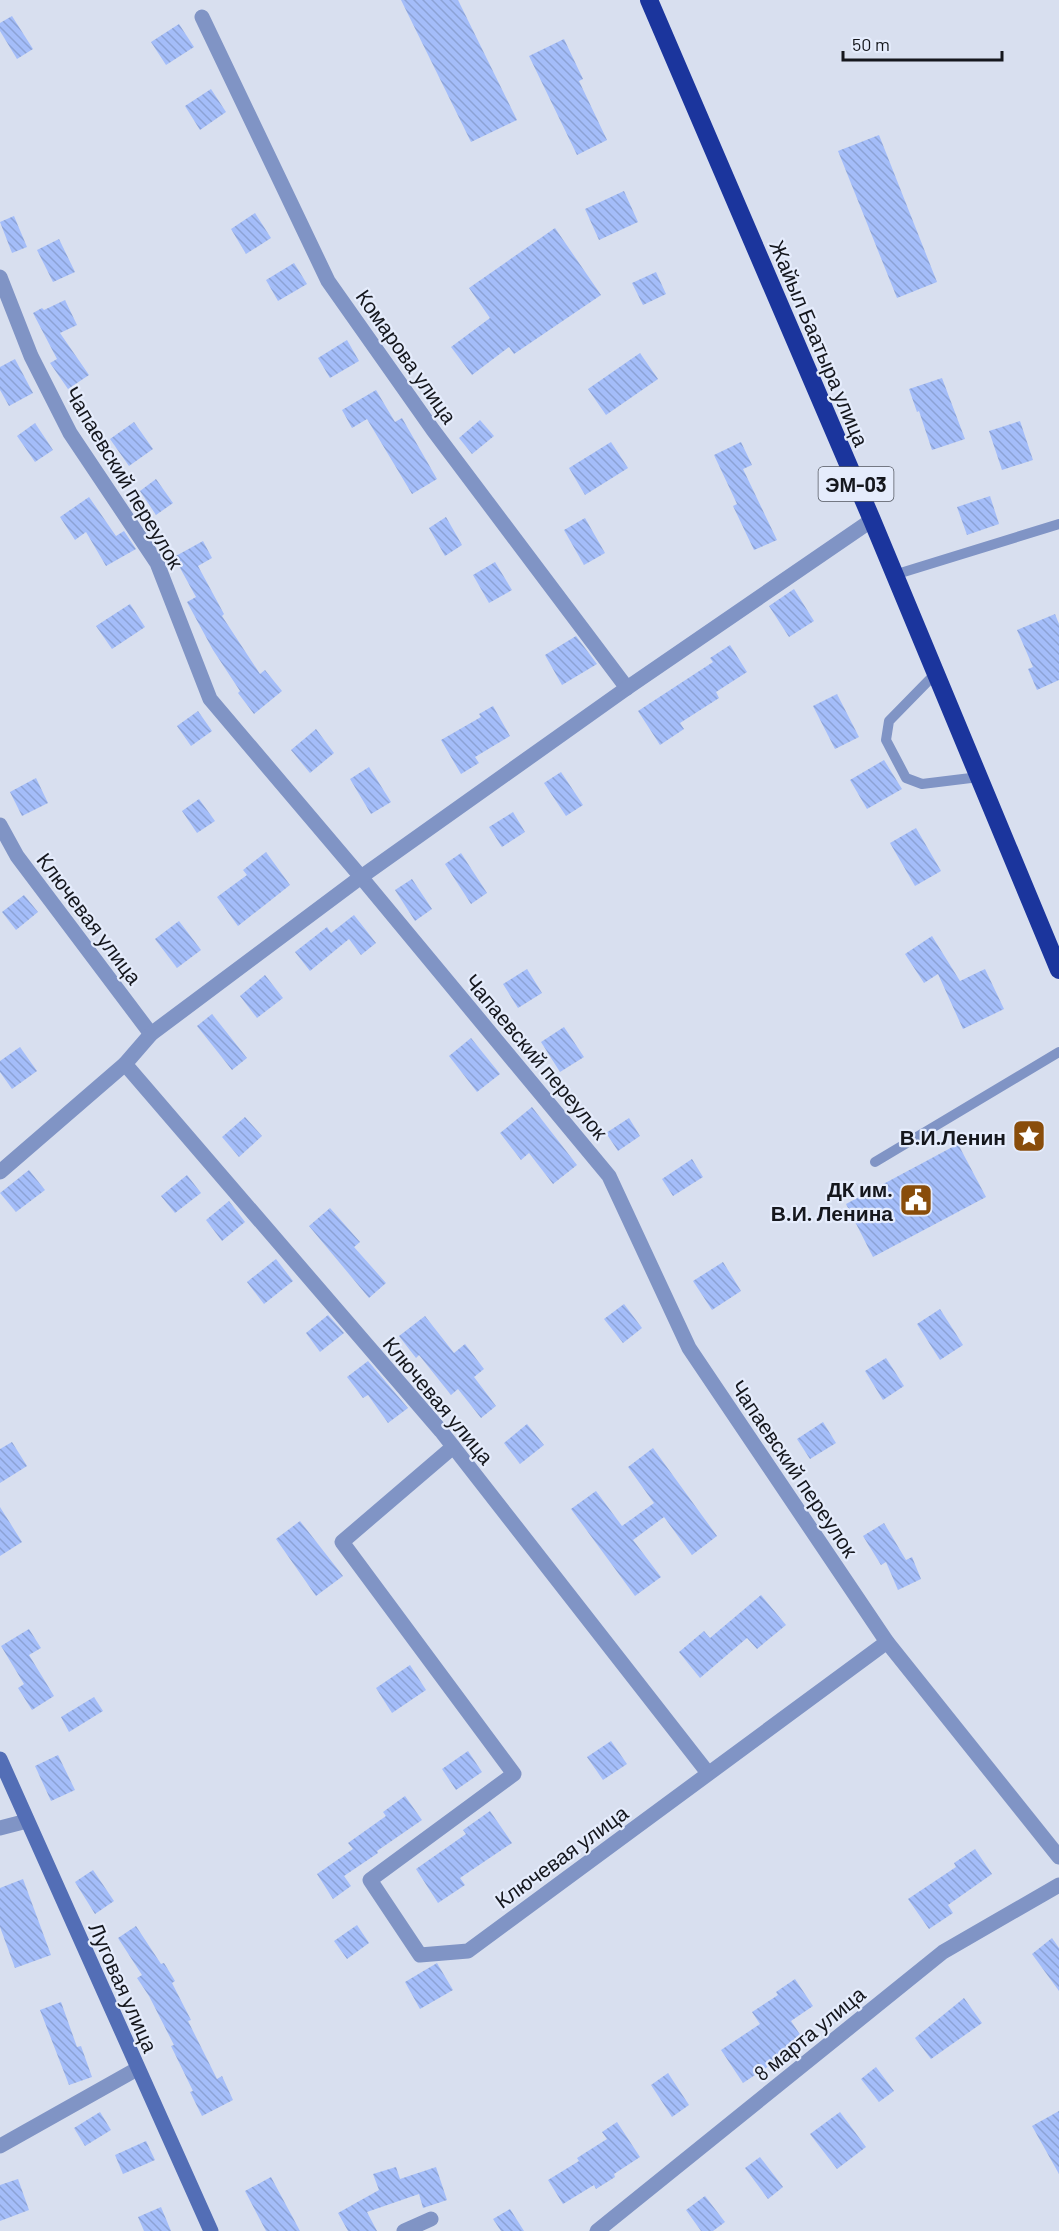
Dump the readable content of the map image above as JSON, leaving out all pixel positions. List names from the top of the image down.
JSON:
{
  "streets": {
    "highway": ["Жайыл Баатыра улица", "ЭМ-03"],
    "street": [
      "Комарова улица",
      "Чапаевский переулок",
      "Ключевая улица",
      "Луговая улица",
      "8 марта улица"
    ]
  },
  "crossings": [
    ["Чапаевский переулок", "Ключевая улица"]
  ],
  "places": {
    "place": ["В.И.Ленин"],
    "public building": ["ДК им. В.И. Ленина"]
  },
  "scale_bar": "50 m"
}
